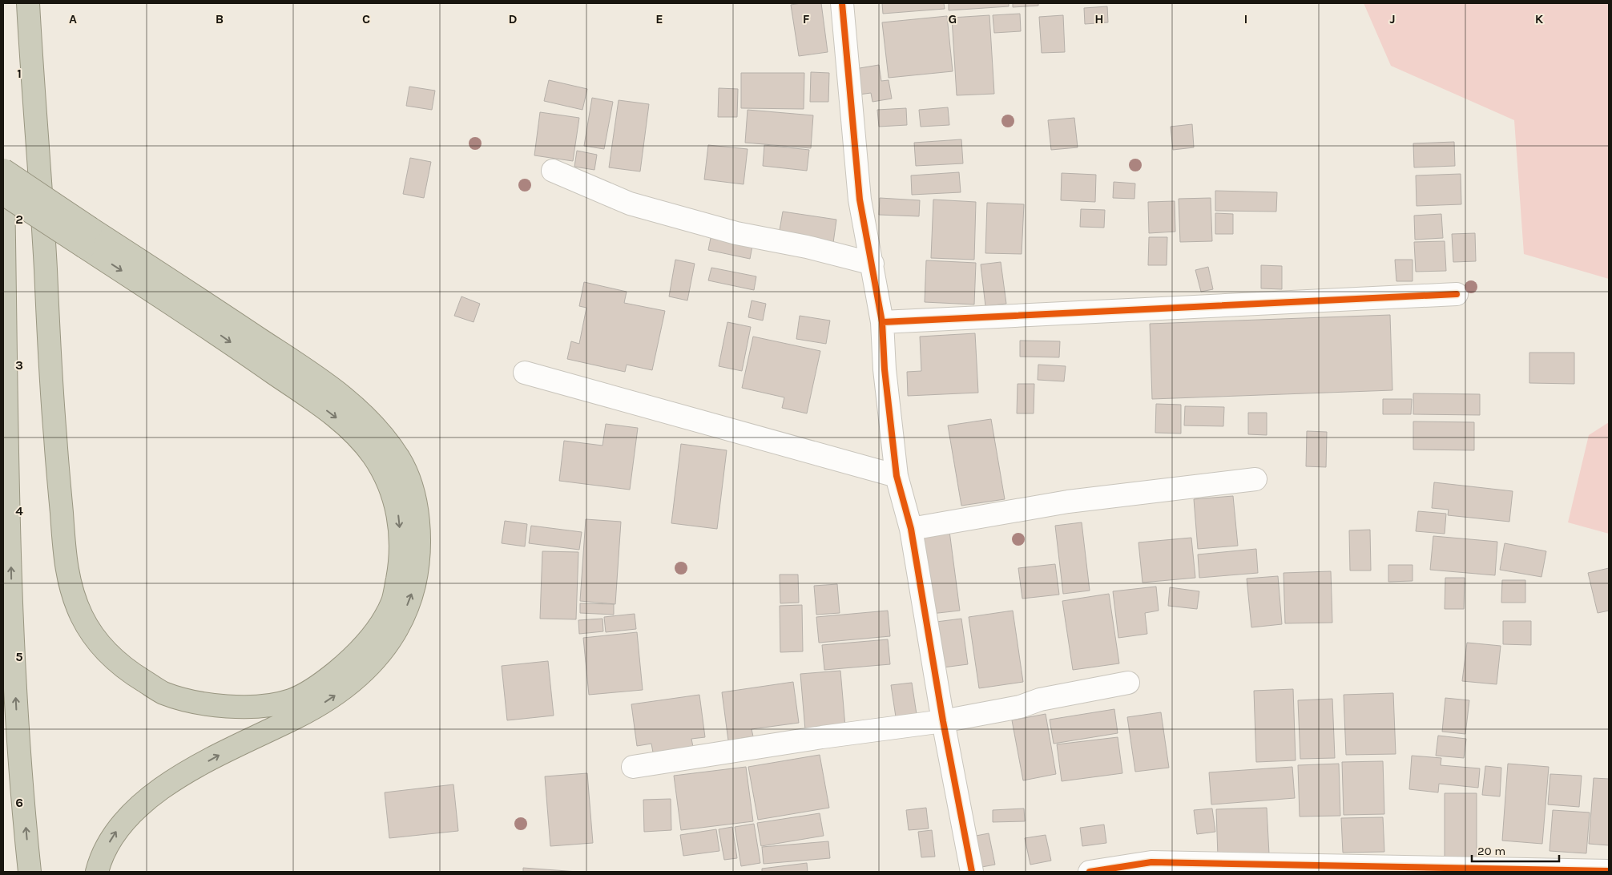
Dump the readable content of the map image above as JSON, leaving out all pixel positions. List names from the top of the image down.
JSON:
{
  "scale_bar": "20 m",
  "grid": {
    "columns": [
      "A",
      "B",
      "C",
      "D",
      "E",
      "F",
      "G",
      "H",
      "I",
      "J",
      "K"
    ],
    "rows": [
      "1",
      "2",
      "3",
      "4",
      "5",
      "6"
    ]
  }
}
